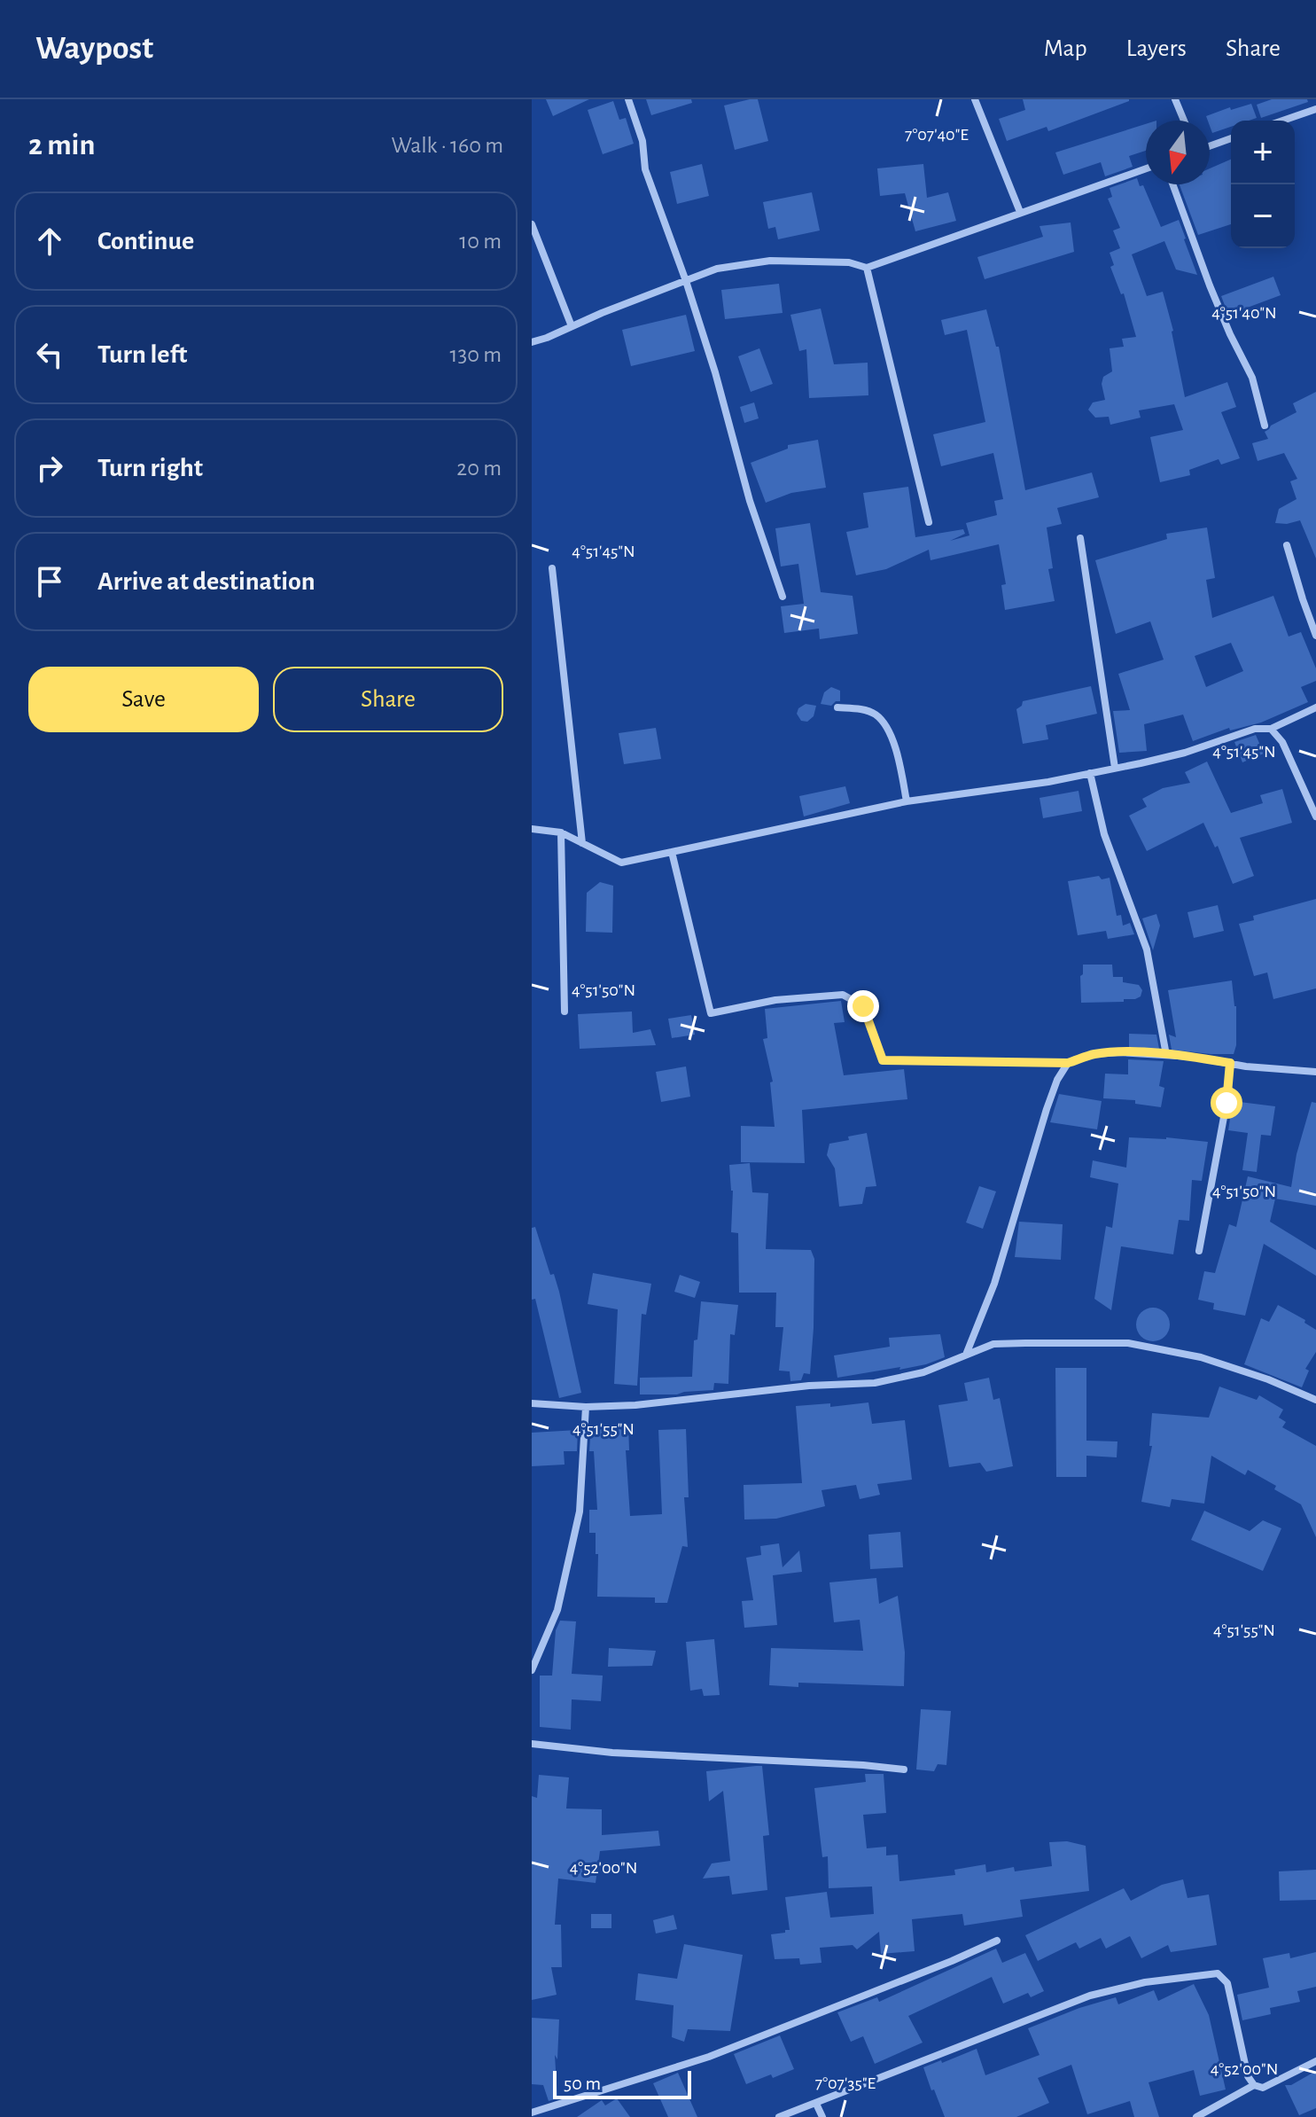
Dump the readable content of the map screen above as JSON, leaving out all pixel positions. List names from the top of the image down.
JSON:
{
  "scale_bar": "50 m",
  "north": "bottom",
  "page": {
    "header": "Waypost",
    "nav": ["Map", "Layers", "Share"],
    "heading": ["2 min", "Walk · 160 m"],
    "map_buttons": ["+", "−"],
    "list": [
      ["Continue", "10 m"],
      ["Turn left", "130 m"],
      ["Turn right", "20 m"],
      "Arrive at destination"
    ],
    "buttons": ["Save", "Share"],
    "scale": "50 m"
  },
  "coordinates": [
    "7°07'40\"E",
    "4°51'40\"N",
    "4°51'45\"N",
    "4°51'50\"N",
    "4°51'55\"N",
    "4°52'00\"N",
    "7°07'35\"E"
  ]
}
